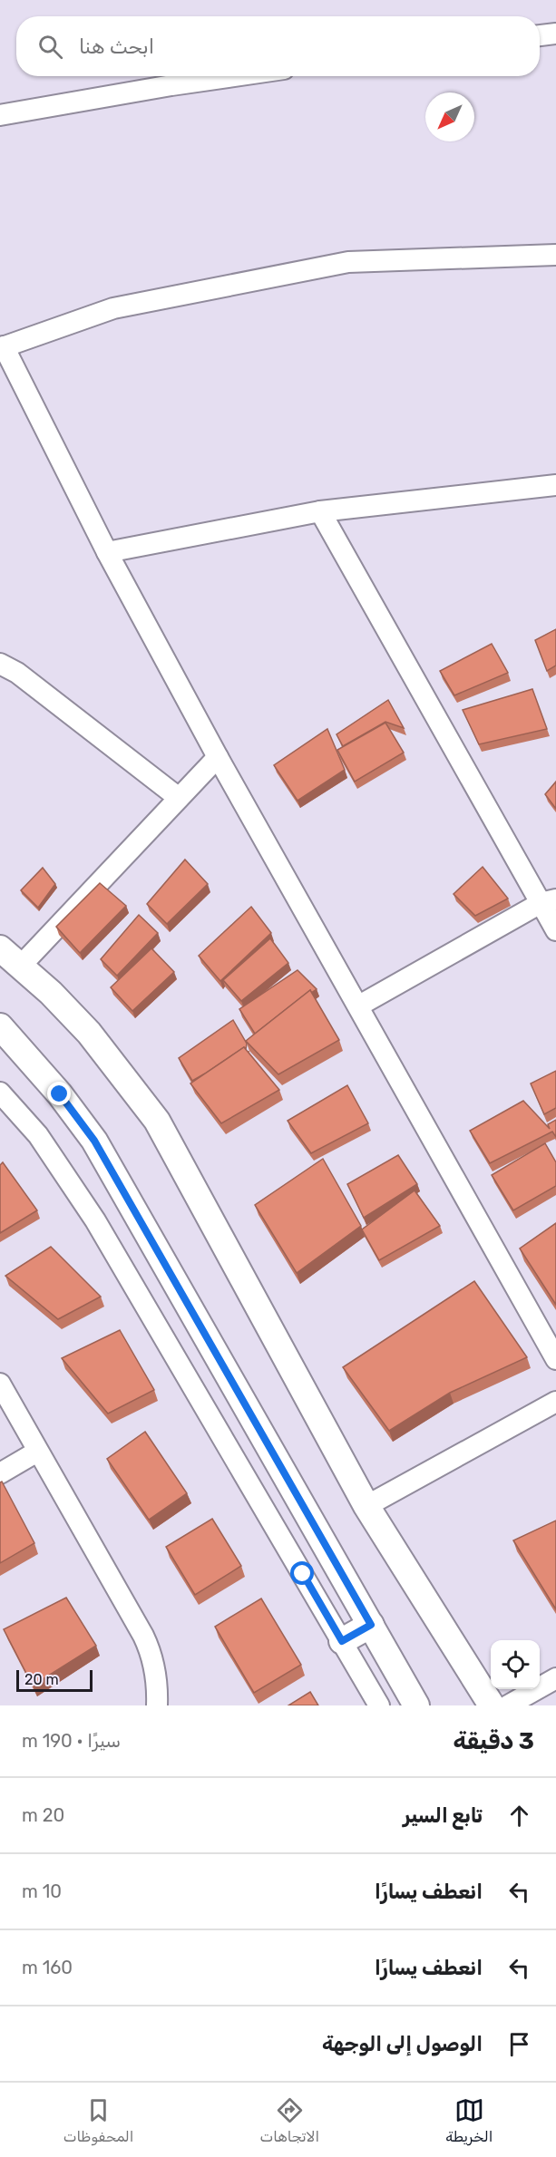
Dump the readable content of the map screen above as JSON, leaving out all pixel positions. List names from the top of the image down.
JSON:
{
  "scale_bar": "20 m",
  "north": "bottom left",
  "page": {
    "search": "ابحث هنا",
    "scale": "20 m",
    "heading": ["3 دقيقة", "سيرًا · 190 m"],
    "list": [
      ["تابع السير", "20 m"],
      ["انعطف يسارًا", "10 m"],
      ["انعطف يسارًا", "160 m"],
      "الوصول إلى الوجهة"
    ],
    "nav": ["الخريطة", "الاتجاهات", "المحفوظات"]
  }
}
